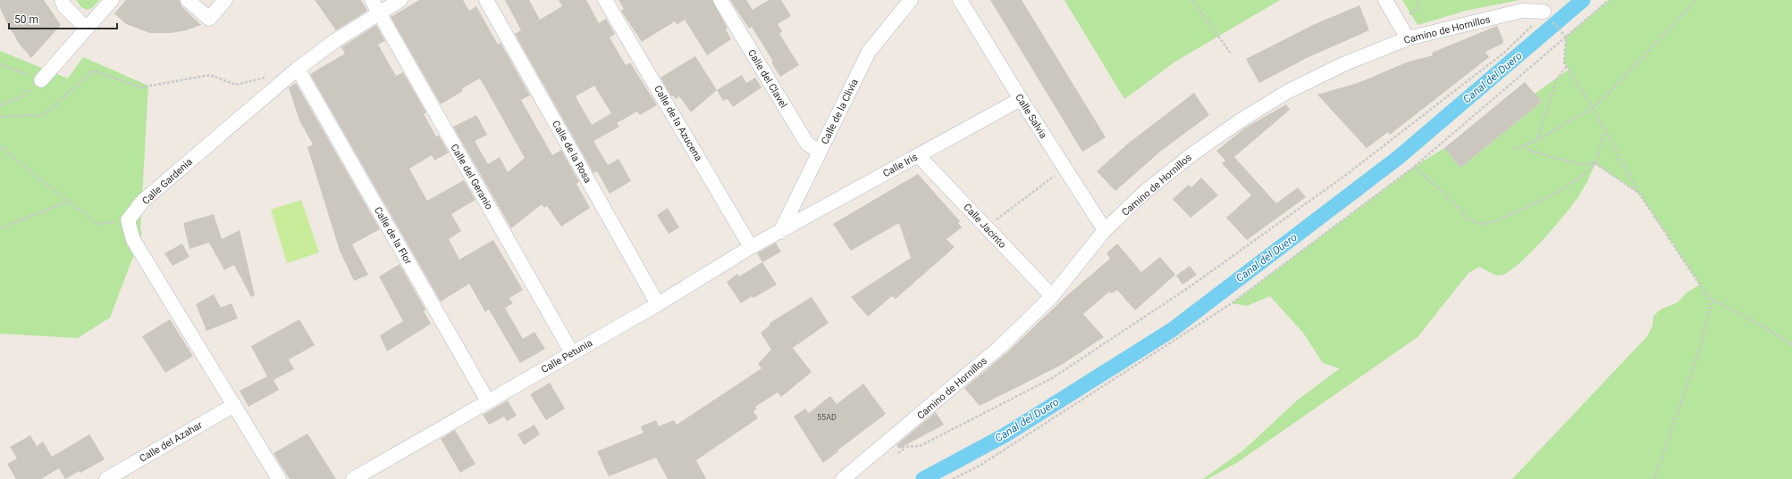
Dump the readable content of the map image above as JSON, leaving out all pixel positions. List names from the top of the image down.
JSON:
{
  "streets": {
    "street": [
      "Camino de Hornillos",
      "Calle del Clavel",
      "Calle de la Clivia",
      "Calle Salvia",
      "Calle de la Azucena",
      "Calle de la Rosa",
      "Calle Iris",
      "Calle del Geranio",
      "Calle Gardenia",
      "Calle Jacinto",
      "Calle de la Flor",
      "Calle Petunia",
      "Calle del Azahar"
    ]
  },
  "crossings": [
    ["Camino de Hornillos", "Calle Salvia"],
    ["Camino de Hornillos", "Calle Jacinto"],
    ["Calle del Clavel", "Calle de la Clivia"],
    ["Calle de la Clivia", "Calle Iris"],
    ["Calle de la Clivia", "Calle Petunia"],
    ["Calle Salvia", "Calle Iris"],
    ["Calle de la Azucena", "Calle Petunia"],
    ["Calle de la Rosa", "Calle Petunia"],
    ["Calle Iris", "Calle Jacinto"],
    ["Calle Iris", "Calle Petunia"],
    ["Calle del Geranio", "Calle Gardenia"],
    ["Calle del Geranio", "Calle Petunia"],
    ["Calle Gardenia", "Calle de la Flor"],
    ["Calle de la Flor", "Calle Petunia"]
  ],
  "water": ["Canal del Duero"],
  "house_numbers": ["55AD"],
  "scale_bar": "50 m"
}
